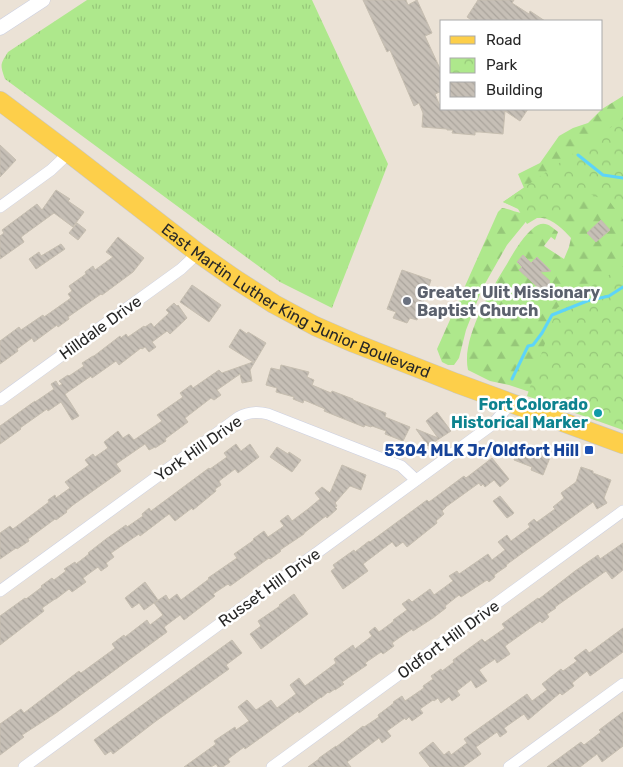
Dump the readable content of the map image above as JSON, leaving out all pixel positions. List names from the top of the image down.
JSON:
{
  "streets": {
    "main road": ["East Martin Luther King Junior Boulevard"],
    "street": [
      "Hilldale Drive",
      "York Hill Drive",
      "Russet Hill Drive",
      "Oldfort Hill Drive"
    ]
  },
  "crossings": [
    ["East Martin Luther King Junior Boulevard", "Hilldale Drive"],
    ["East Martin Luther King Junior Boulevard", "Russet Hill Drive"],
    ["York Hill Drive", "Russet Hill Drive"]
  ],
  "places": {
    "other": ["Greater Ulit Missionary Baptist Church", "Fort Colorado Historical Marker"],
    "transit": ["5304 MLK Jr/Oldfort Hill"]
  },
  "legend": ["Road", "Park", "Building"]
}
